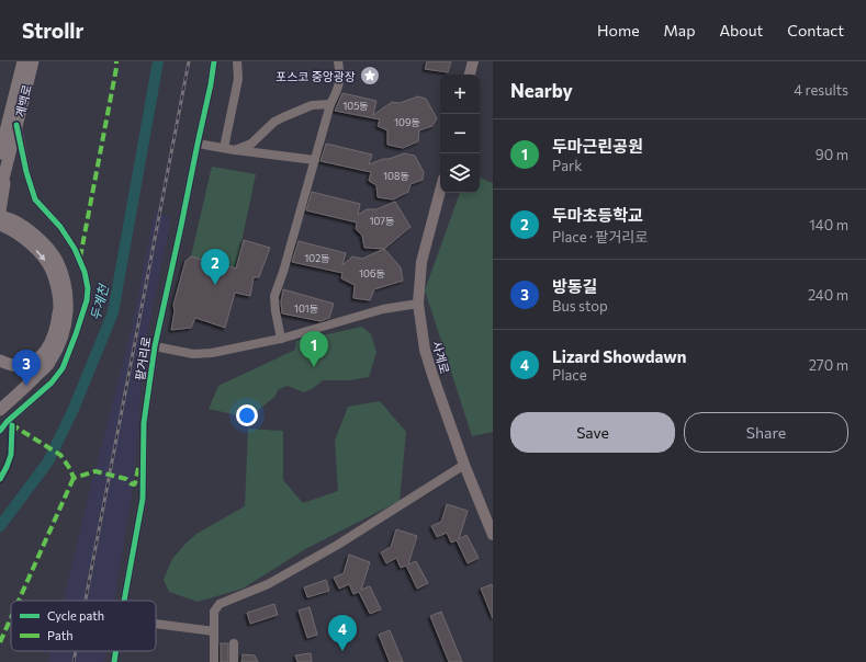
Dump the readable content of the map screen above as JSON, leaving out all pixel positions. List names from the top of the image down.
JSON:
{
  "streets": {
    "highway": ["계백로"],
    "main road": ["사계로"],
    "street": ["팥거리로"]
  },
  "water": ["두계천"],
  "places": {
    "place": ["포스코 중앙광장"]
  },
  "house_numbers": [
    "105동",
    "109동",
    "108동",
    "107동",
    "102동",
    "106동",
    "101동"
  ],
  "legend": ["Cycle path", "Path"],
  "page": {
    "header": "Strollr",
    "nav": [
      "Home",
      "Map",
      "About",
      "Contact"
    ],
    "heading": ["Nearby", "4 results"],
    "map_buttons": ["+", "−"],
    "list": [
      {
        "mark": "1",
        "name": "두마근린공원",
        "note": "Park",
        "value": "90 m"
      },
      {
        "mark": "2",
        "name": "두마초등학교",
        "note": "Place · 팥거리로",
        "value": "140 m"
      },
      {
        "mark": "3",
        "name": "방동길",
        "note": "Bus stop",
        "value": "240 m"
      },
      {
        "mark": "4",
        "name": "Lizard Showdawn",
        "note": "Place",
        "value": "270 m"
      }
    ],
    "pins": [
      "2",
      "1",
      "3",
      "4"
    ],
    "buttons": ["Save", "Share"]
  }
}
